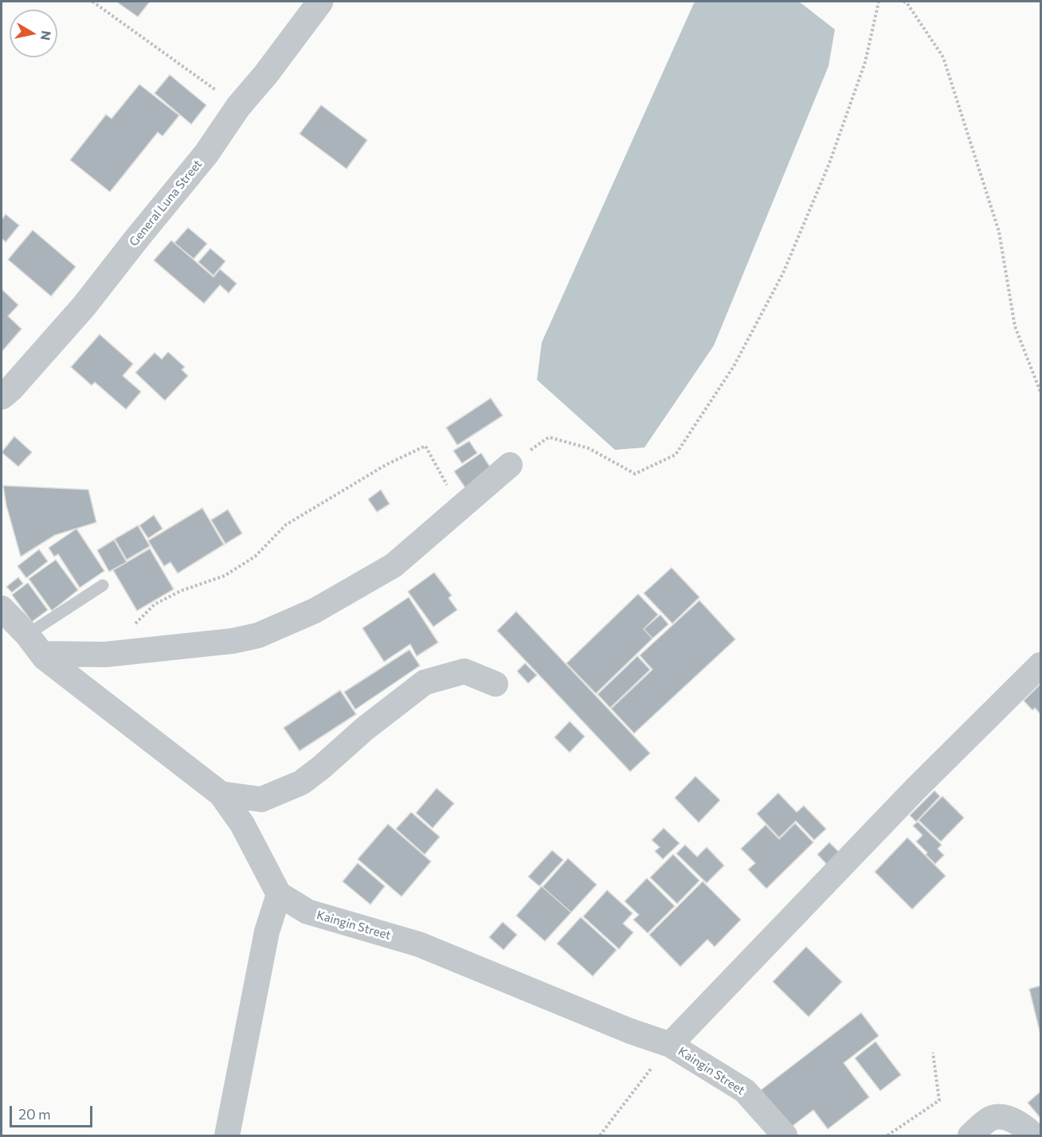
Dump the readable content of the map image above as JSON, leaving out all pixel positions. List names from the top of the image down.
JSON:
{
  "streets": {
    "street": ["General Luna Street", "Kaingin Street"]
  },
  "scale_bar": "20 m",
  "north": "right"
}
